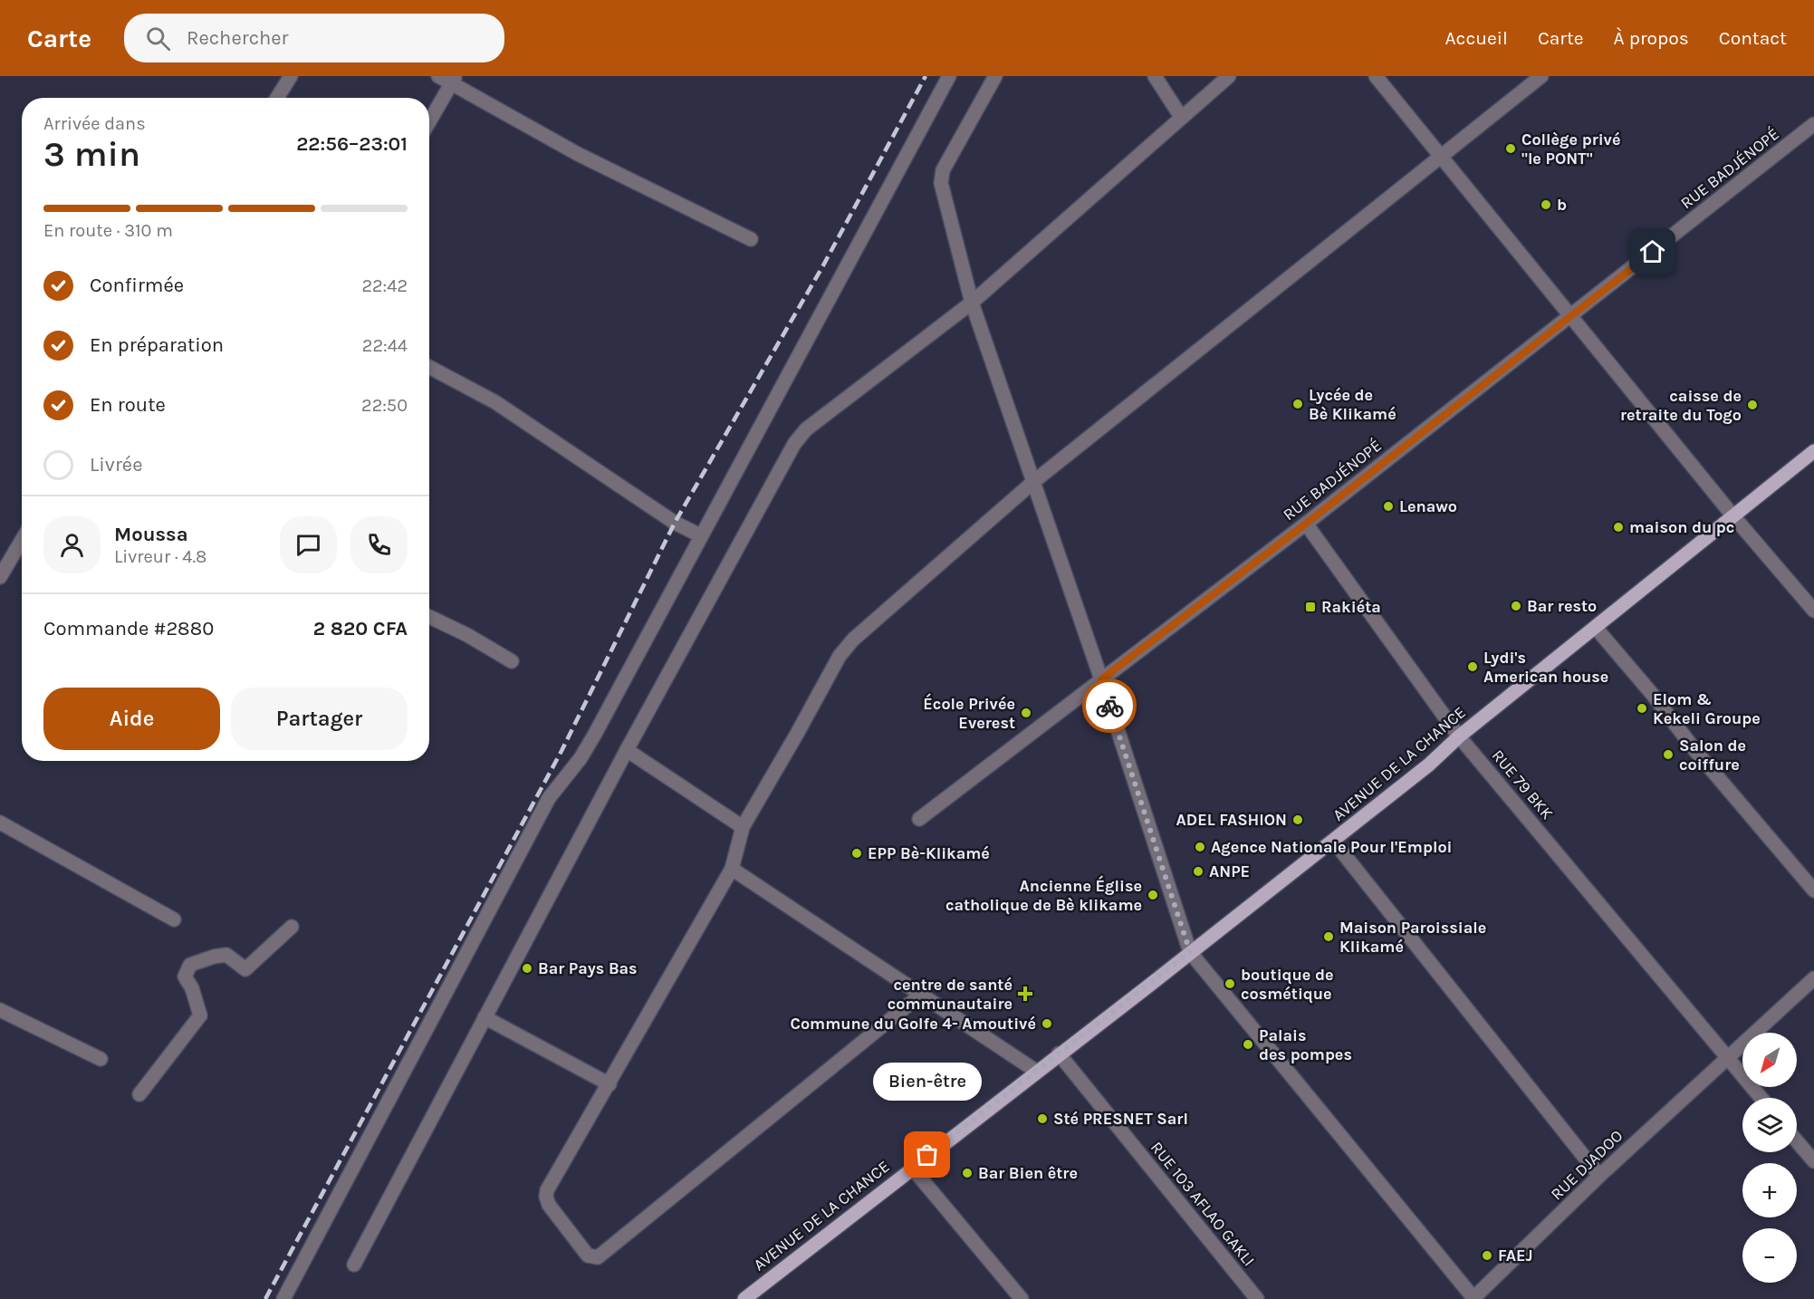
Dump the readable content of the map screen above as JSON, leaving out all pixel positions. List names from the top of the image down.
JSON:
{
  "streets": {
    "main road": ["AVENUE DE LA CHANCE"],
    "street": [
      "RUE BADJÉNOPÉ",
      "RUE 79 BKK",
      "RUE DJADOO",
      "RUE 1O3 AFLAO GAKLI"
    ]
  },
  "crossings": [
    ["RUE BADJÉNOPÉ", "RUE 79 BKK"],
    ["AVENUE DE LA CHANCE", "RUE 79 BKK"],
    ["AVENUE DE LA CHANCE", "RUE 1O3 AFLAO GAKLI"],
    ["RUE 79 BKK", "RUE DJADOO"]
  ],
  "places": {
    "other": [
      "Collège privé \"le PONT\"",
      "b",
      "Lycée de Bè Klikamé",
      "caisse de retraite du Togo",
      "Lenawo",
      "maison du pc",
      "Bar resto",
      "Lydi's American house",
      "Elom & Kekeli Groupe",
      "École Privée Everest",
      "Salon de coiffure",
      "ADEL FASHION",
      "Agence Nationale Pour l'Emploi",
      "EPP Bè-Klikamé",
      "ANPE",
      "Ancienne Église catholique de Bè klikame",
      "Maison Paroissiale Klikamé",
      "Bar Pays Bas",
      "boutique de cosmétique",
      "Commune du Golfe 4- Amoutivé",
      "Palais des pompes",
      "Sté PRESNET Sarl",
      "Bien-être",
      "Bar Bien être",
      "FAEJ"
    ],
    "transit": ["Rakiéta"],
    "health": ["centre de santé communautaire"]
  },
  "north": "bottom left",
  "page": {
    "header": "Carte",
    "search": "Rechercher",
    "nav": [
      "Accueil",
      "Carte",
      "À propos",
      "Contact"
    ],
    "heading": ["3 min", "Arrivée dans", "22:56–23:01"],
    "panel": [
      "Moussa",
      "Livreur · 4.8",
      "Commande #2880",
      "2 820 CFA"
    ],
    "bar": "En route · 310 m",
    "list": [
      ["Confirmée", "22:42"],
      ["En préparation", "22:44"],
      ["En route", "22:50"],
      "Livrée"
    ],
    "buttons": ["Aide", "Partager"],
    "map_buttons": ["+", "−"],
    "bubble": "Bien-être"
  }
}
